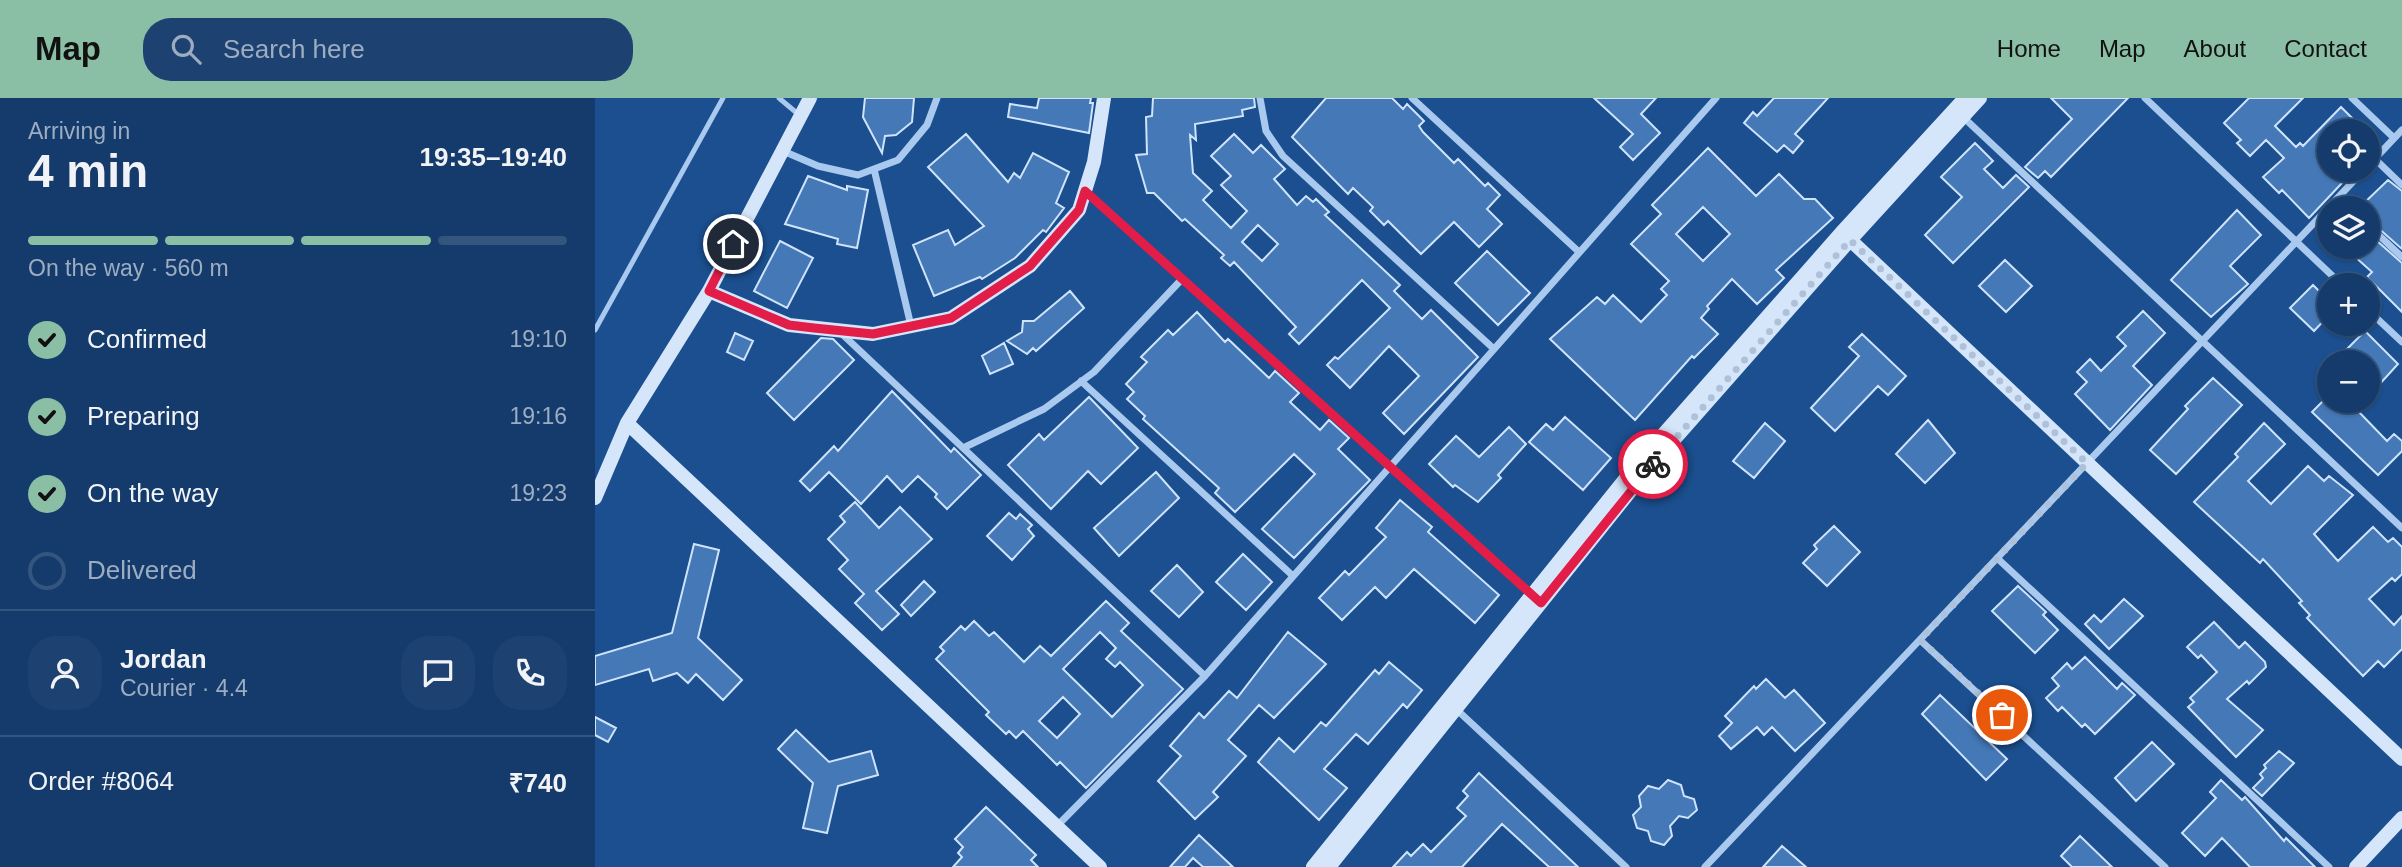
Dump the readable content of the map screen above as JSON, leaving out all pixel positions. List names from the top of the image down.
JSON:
{
  "page": {
    "header": "Map",
    "search": "Search here",
    "nav": [
      "Home",
      "Map",
      "About",
      "Contact"
    ],
    "heading": ["4 min", "Arriving in", "19:35–19:40"],
    "panel": [
      "Jordan",
      "Courier · 4.4",
      "Order #8064",
      "₹740"
    ],
    "map_buttons": ["+", "−"],
    "bar": "On the way · 560 m",
    "list": [
      ["Confirmed", "19:10"],
      ["Preparing", "19:16"],
      ["On the way", "19:23"],
      "Delivered"
    ]
  }
}
